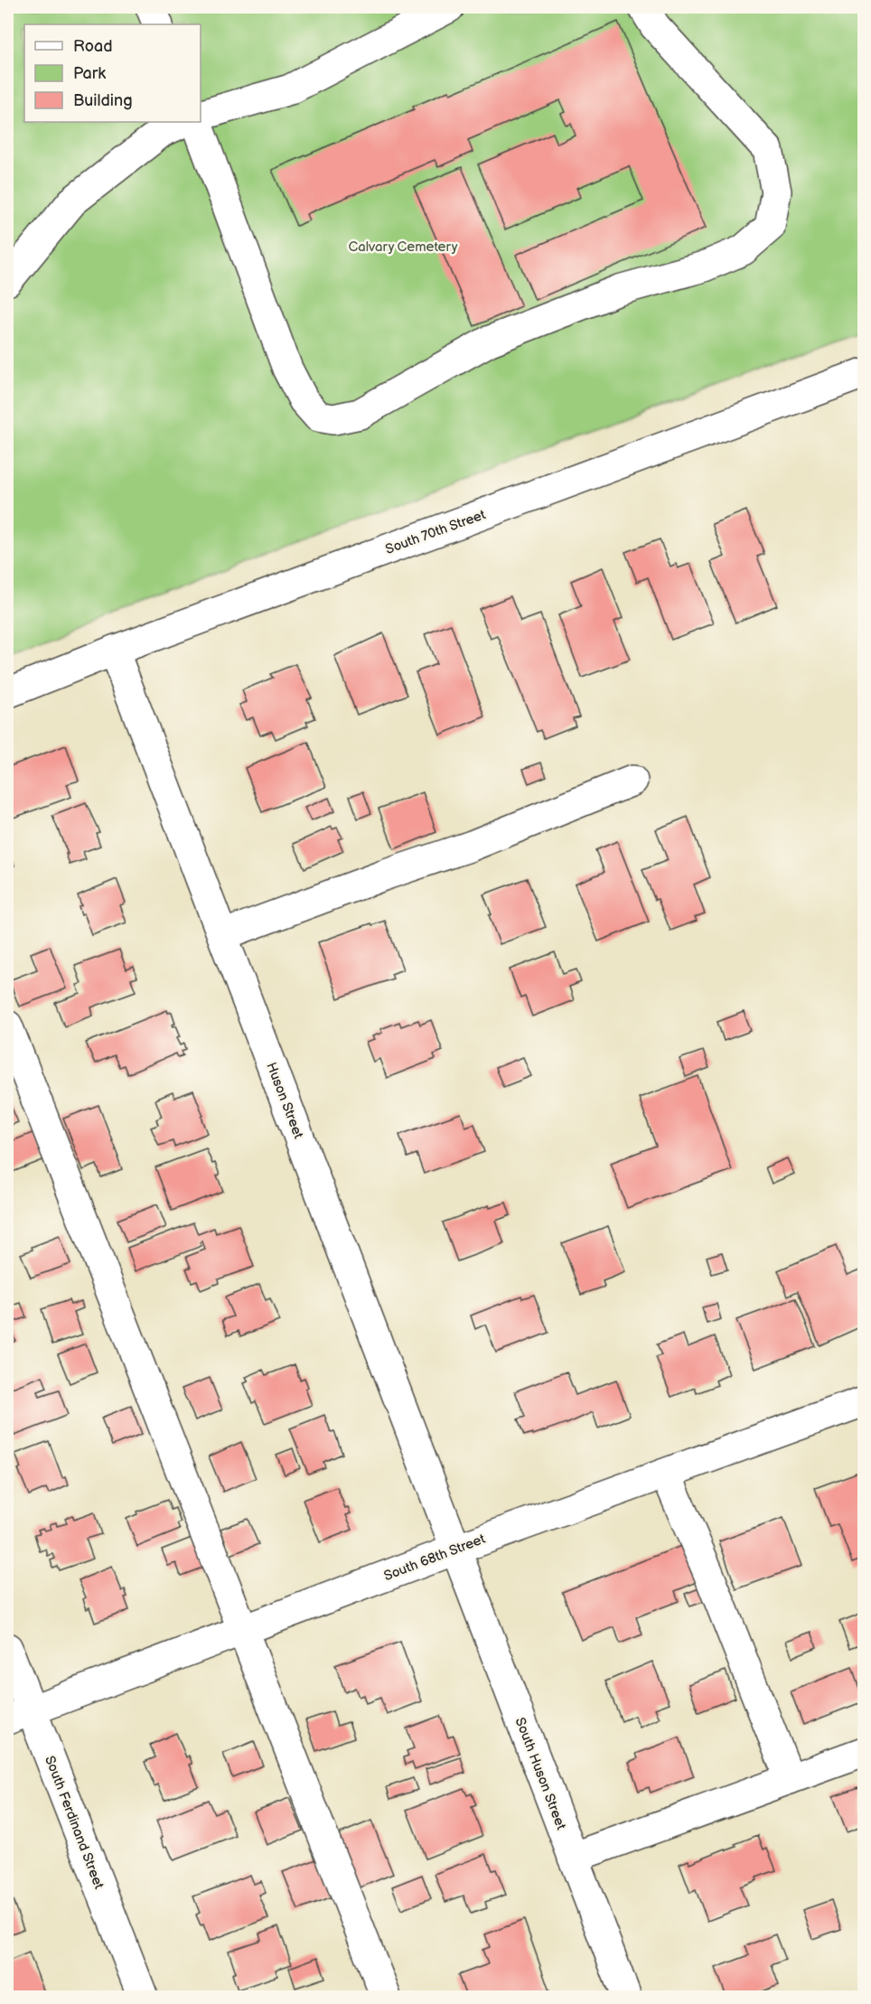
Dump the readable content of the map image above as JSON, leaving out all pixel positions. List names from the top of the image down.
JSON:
{
  "streets": {
    "street": [
      "South 70th Street",
      "Huson Street",
      "South 68th Street",
      "South Huson Street",
      "South Ferdinand Street"
    ]
  },
  "crossings": [
    ["South 70th Street", "Huson Street"],
    ["Huson Street", "South 68th Street"],
    ["Huson Street", "South Huson Street"],
    ["South 68th Street", "South Huson Street"],
    ["South 68th Street", "South Ferdinand Street"]
  ],
  "parks": ["Calvary Cemetery"],
  "legend": ["Road", "Park", "Building"]
}
